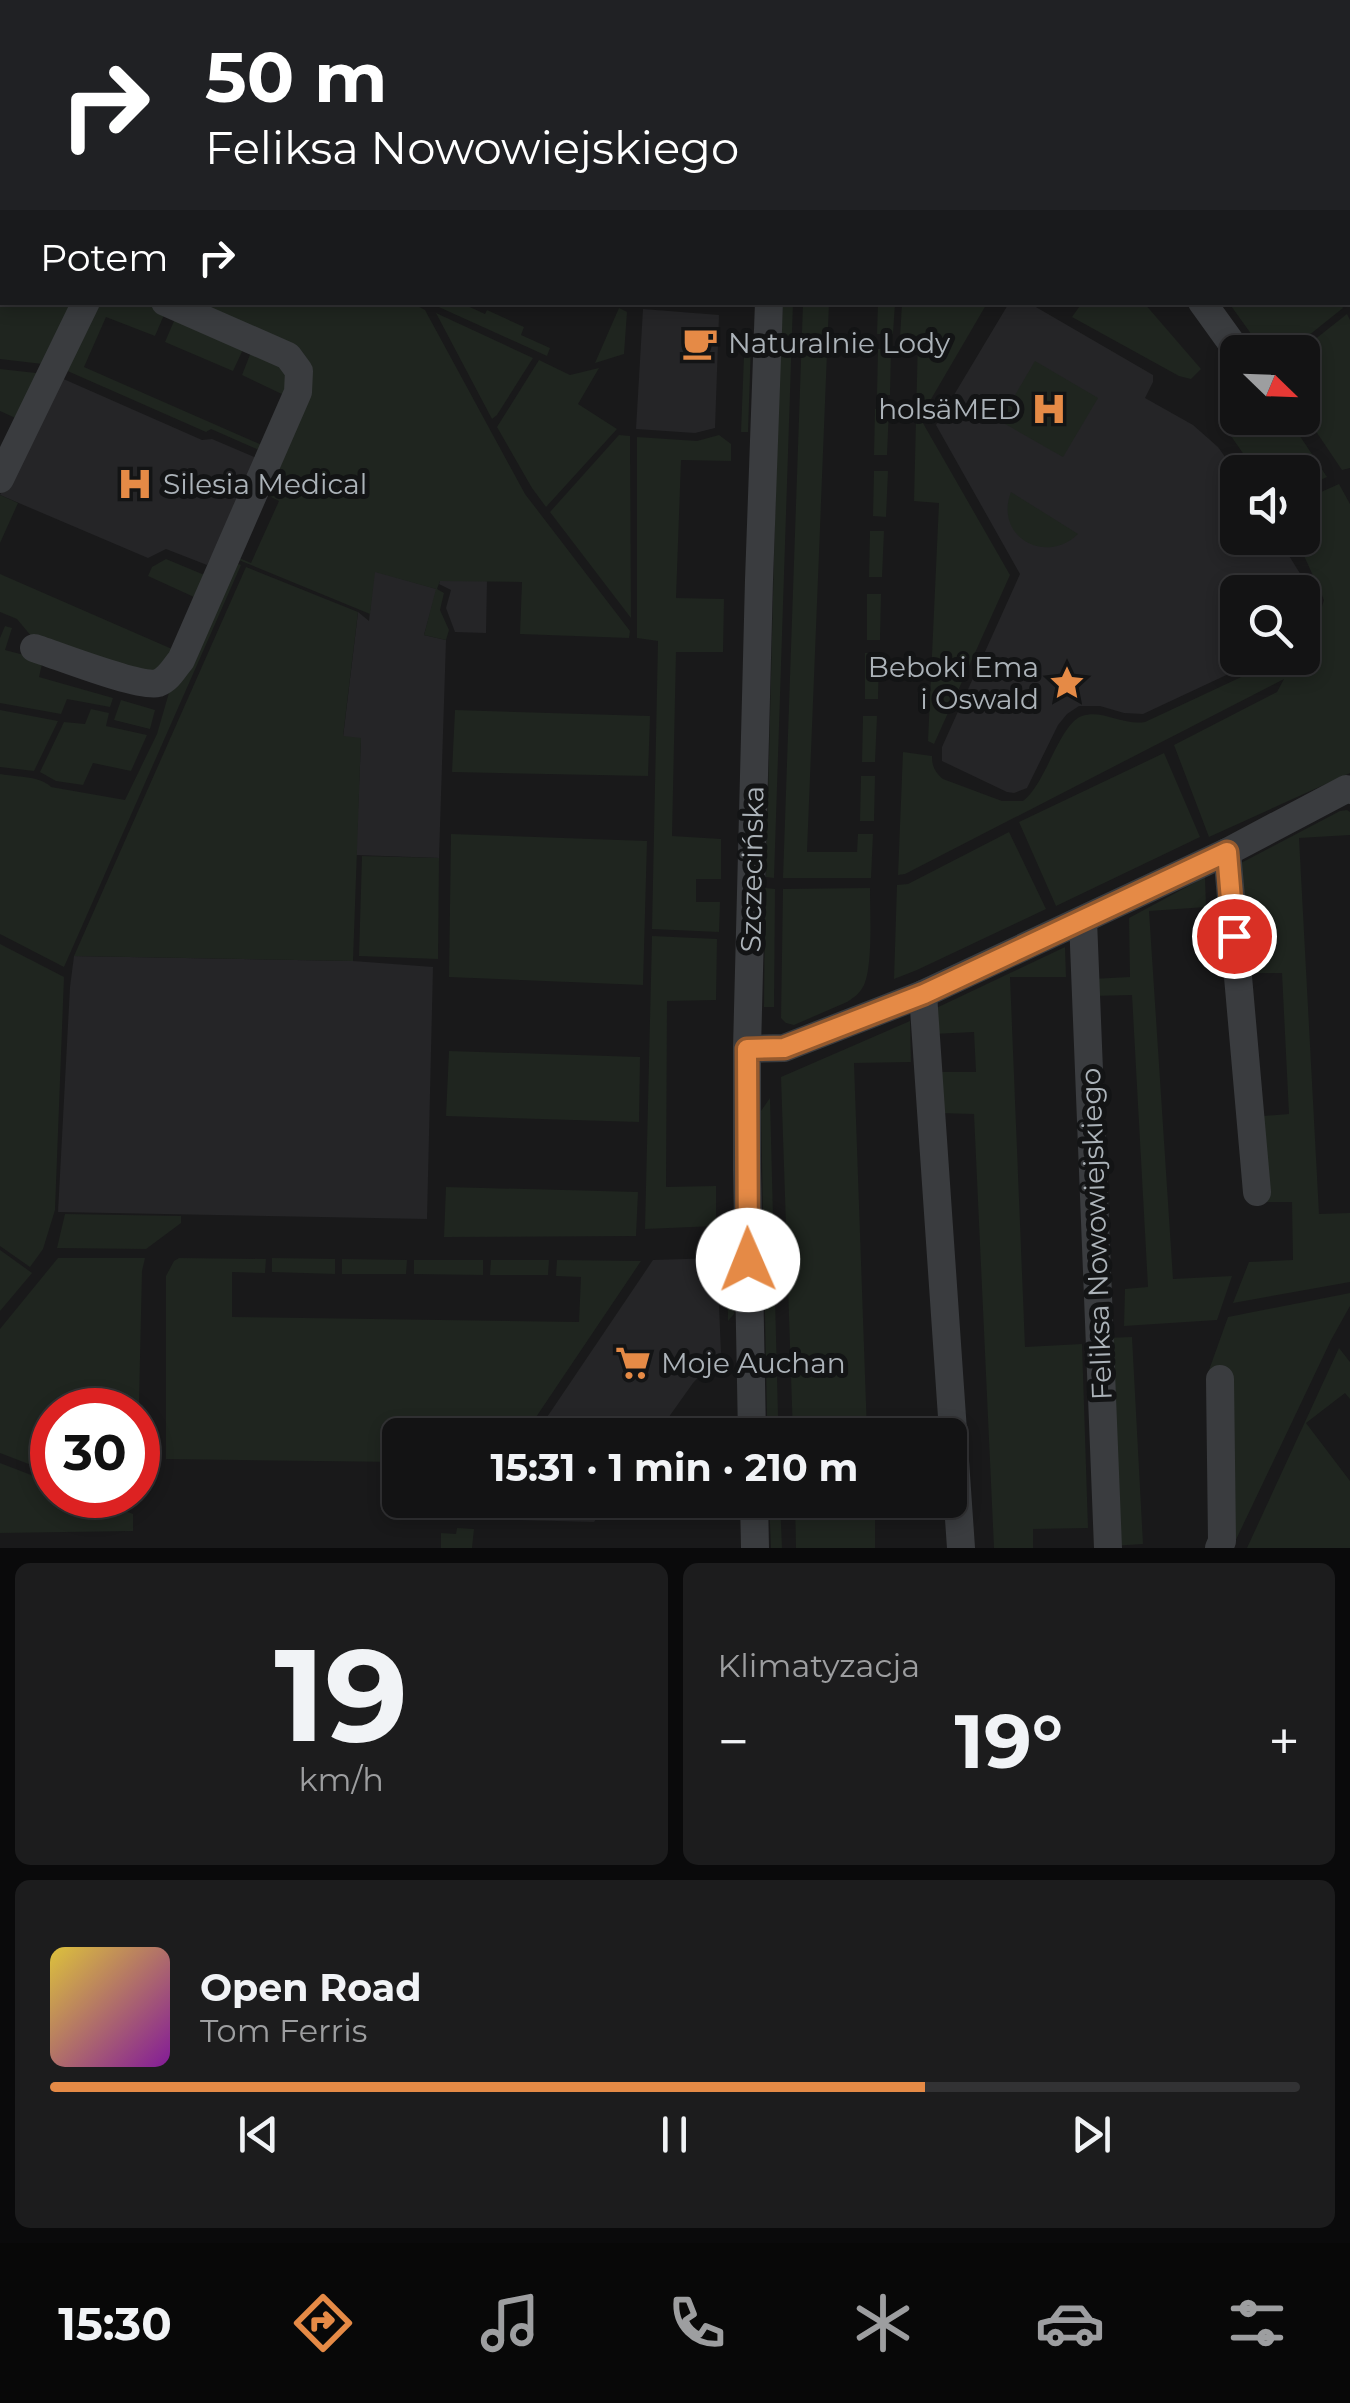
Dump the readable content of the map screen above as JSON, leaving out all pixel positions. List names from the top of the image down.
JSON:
{
  "streets": {
    "street": ["Szczecińska", "Feliksa Nowowiejskiego"]
  },
  "places": {
    "cafe": ["Naturalnie Lody"],
    "hospital": ["holsäMED", "Silesia Medical"],
    "place": ["Beboki Ema i Oswald"],
    "supermarket": ["Moje Auchan"]
  },
  "north": "bottom right",
  "page": {
    "turn": ["50 m", "Feliksa Nowowiejskiego"],
    "then": "Potem",
    "limit": "30",
    "trip": "15:31 · 1 min · 210 m",
    "tile": [
      ["19", "km/h"],
      "Klimatyzacja"
    ],
    "heat": ["−", "19°", "+"],
    "song": ["Open Road", "Tom Ferris"],
    "tabs": "15:30"
  }
}
